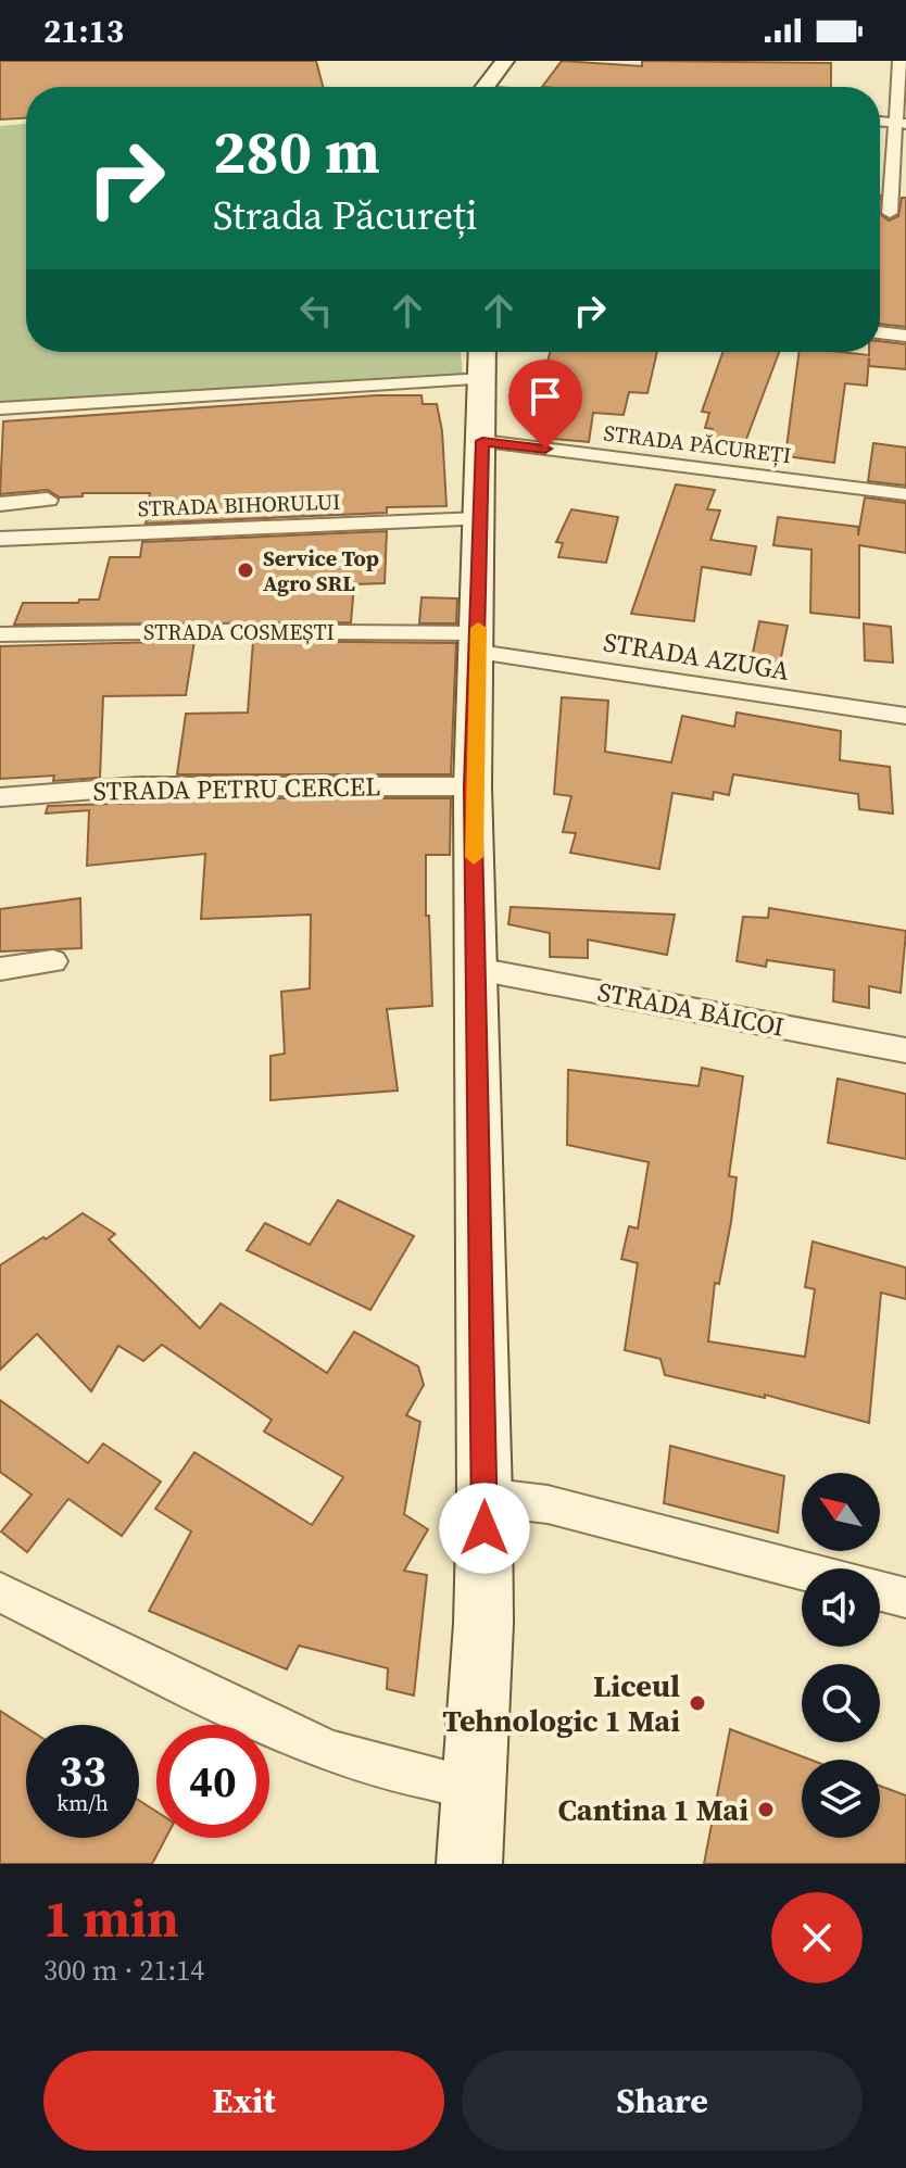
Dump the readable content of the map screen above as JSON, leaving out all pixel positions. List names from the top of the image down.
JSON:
{
  "streets": {
    "street": [
      "STRADA PĂCUREȚI",
      "STRADA BIHORULUI",
      "STRADA COSMEȘTI",
      "STRADA AZUGA",
      "STRADA PETRU CERCEL",
      "STRADA BĂICOI"
    ]
  },
  "crossings": [
    ["STRADA COSMEȘTI", "STRADA AZUGA"]
  ],
  "places": ["Service Top Agro SRL", "Liceul Tehnologic 1 Mai", "Cantina 1 Mai"],
  "north": "top left",
  "page": {
    "status": "21:13",
    "turn": ["280 m", "Strada Păcureți"],
    "speed": "33 km/h",
    "limit": "40",
    "heading": ["1 min", "300 m · 21:14"],
    "buttons": ["Exit", "Share"]
  }
}
